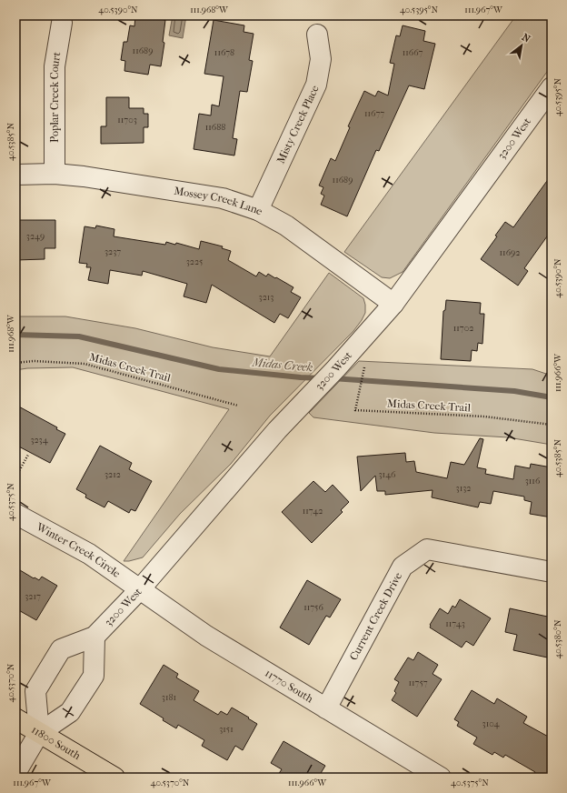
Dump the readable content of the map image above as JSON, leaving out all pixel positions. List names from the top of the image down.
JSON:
{
  "streets": {
    "main road": ["11800 South"],
    "street": [
      "Poplar Creek Court",
      "Misty Creek Place",
      "3200 West",
      "Mossey Creek Lane",
      "Winter Creek Circle",
      "Current Creek Drive",
      "11770 South"
    ],
    "path": ["Midas Creek Trail"]
  },
  "crossings": [
    ["Poplar Creek Court", "Mossey Creek Lane"],
    ["Misty Creek Place", "Mossey Creek Lane"],
    ["3200 West", "Mossey Creek Lane"],
    ["3200 West", "Winter Creek Circle"],
    ["3200 West", "11770 South"],
    ["3200 West", "11800 South"],
    ["Winter Creek Circle", "11770 South"],
    ["Current Creek Drive", "11770 South"]
  ],
  "water": ["Midas Creek"],
  "house_numbers": [
    "11689",
    "11678",
    "11667",
    "11677",
    "11703",
    "11688",
    "11689",
    "3249",
    "3237",
    "11692",
    "3225",
    "3213",
    "11702",
    "3234",
    "3212",
    "3146",
    "3116",
    "3132",
    "11742",
    "3217",
    "11756",
    "11743",
    "11757",
    "3181",
    "3104",
    "3151"
  ],
  "north": "top right",
  "coordinates": [
    "40.5390°N",
    "111.968°W",
    "40.5395°N",
    "111.967°W",
    "40.5385°N",
    "111.966°W",
    "40.5375°N",
    "40.5380°N",
    "40.5370°N"
  ]
}
